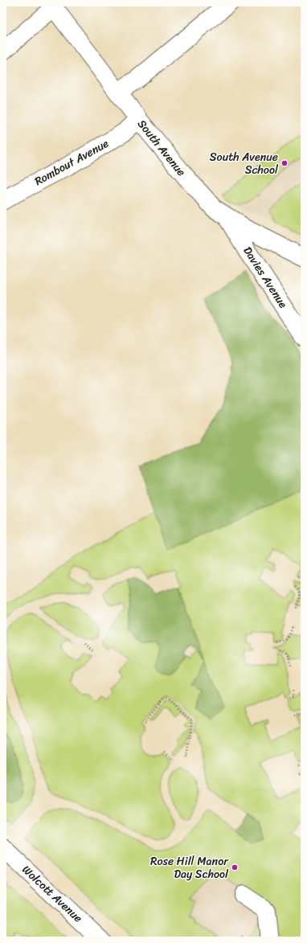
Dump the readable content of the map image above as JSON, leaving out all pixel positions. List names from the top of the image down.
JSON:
{
  "streets": {
    "street": [
      "South Avenue",
      "Rombout Avenue",
      "Davies Avenue",
      "Wolcott Avenue"
    ]
  },
  "crossings": [
    ["South Avenue", "Rombout Avenue"],
    ["South Avenue", "Davies Avenue"]
  ],
  "places": ["South Avenue School", "Rose Hill Manor Day School"]
}
